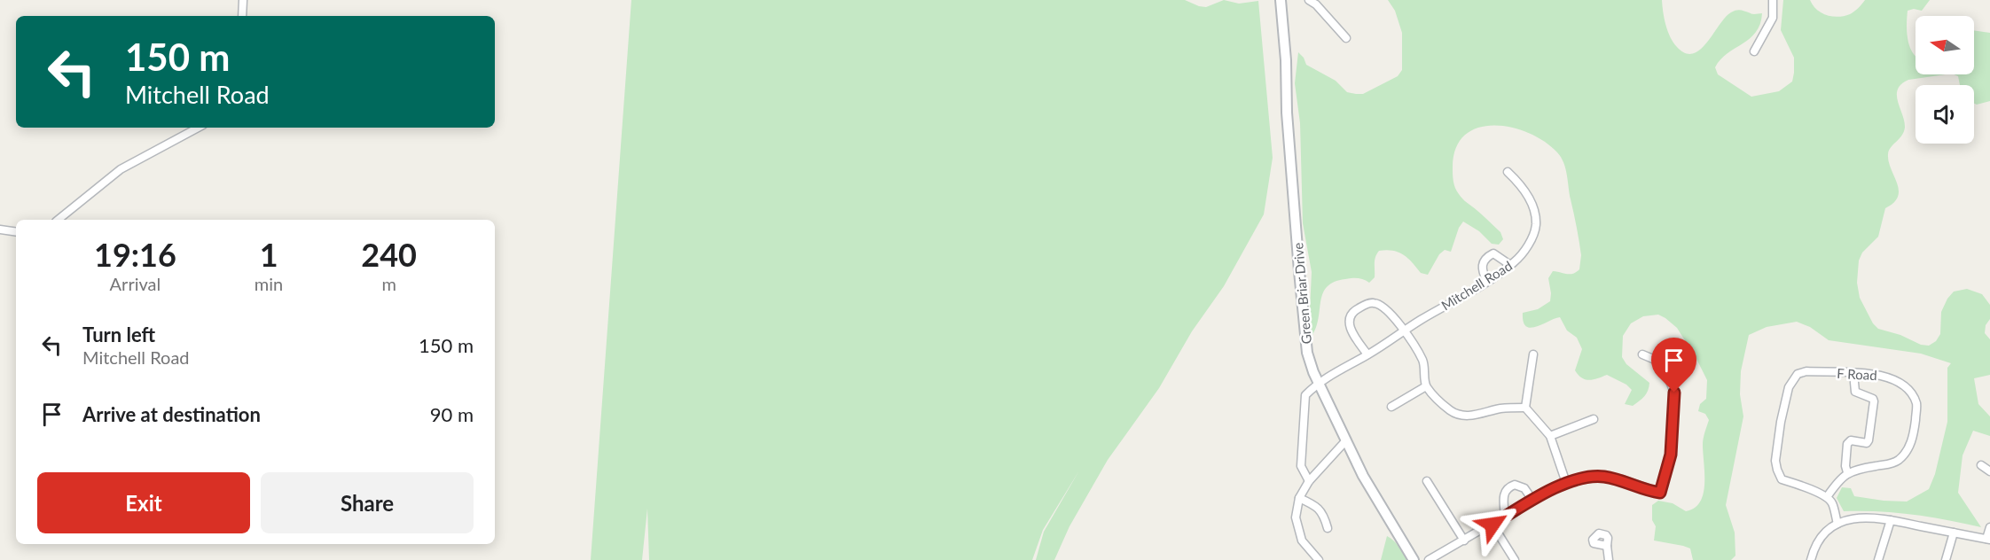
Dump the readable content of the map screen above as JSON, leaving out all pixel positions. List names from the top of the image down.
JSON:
{
  "streets": {
    "street": ["Mitchell Road", "Green Briar Drive", "F Road"]
  },
  "crossings": [
    ["Mitchell Road", "Green Briar Drive"]
  ],
  "north": "left",
  "page": {
    "turn": ["150 m", "Mitchell Road"],
    "eta": [
      "19:16",
      "Arrival",
      "1",
      "min",
      "240",
      "m"
    ],
    "list": [
      {
        "name": "Turn left",
        "note": "Mitchell Road",
        "value": "150 m"
      },
      {
        "name": "Arrive at destination",
        "value": "90 m"
      }
    ],
    "buttons": ["Exit", "Share"]
  }
}
